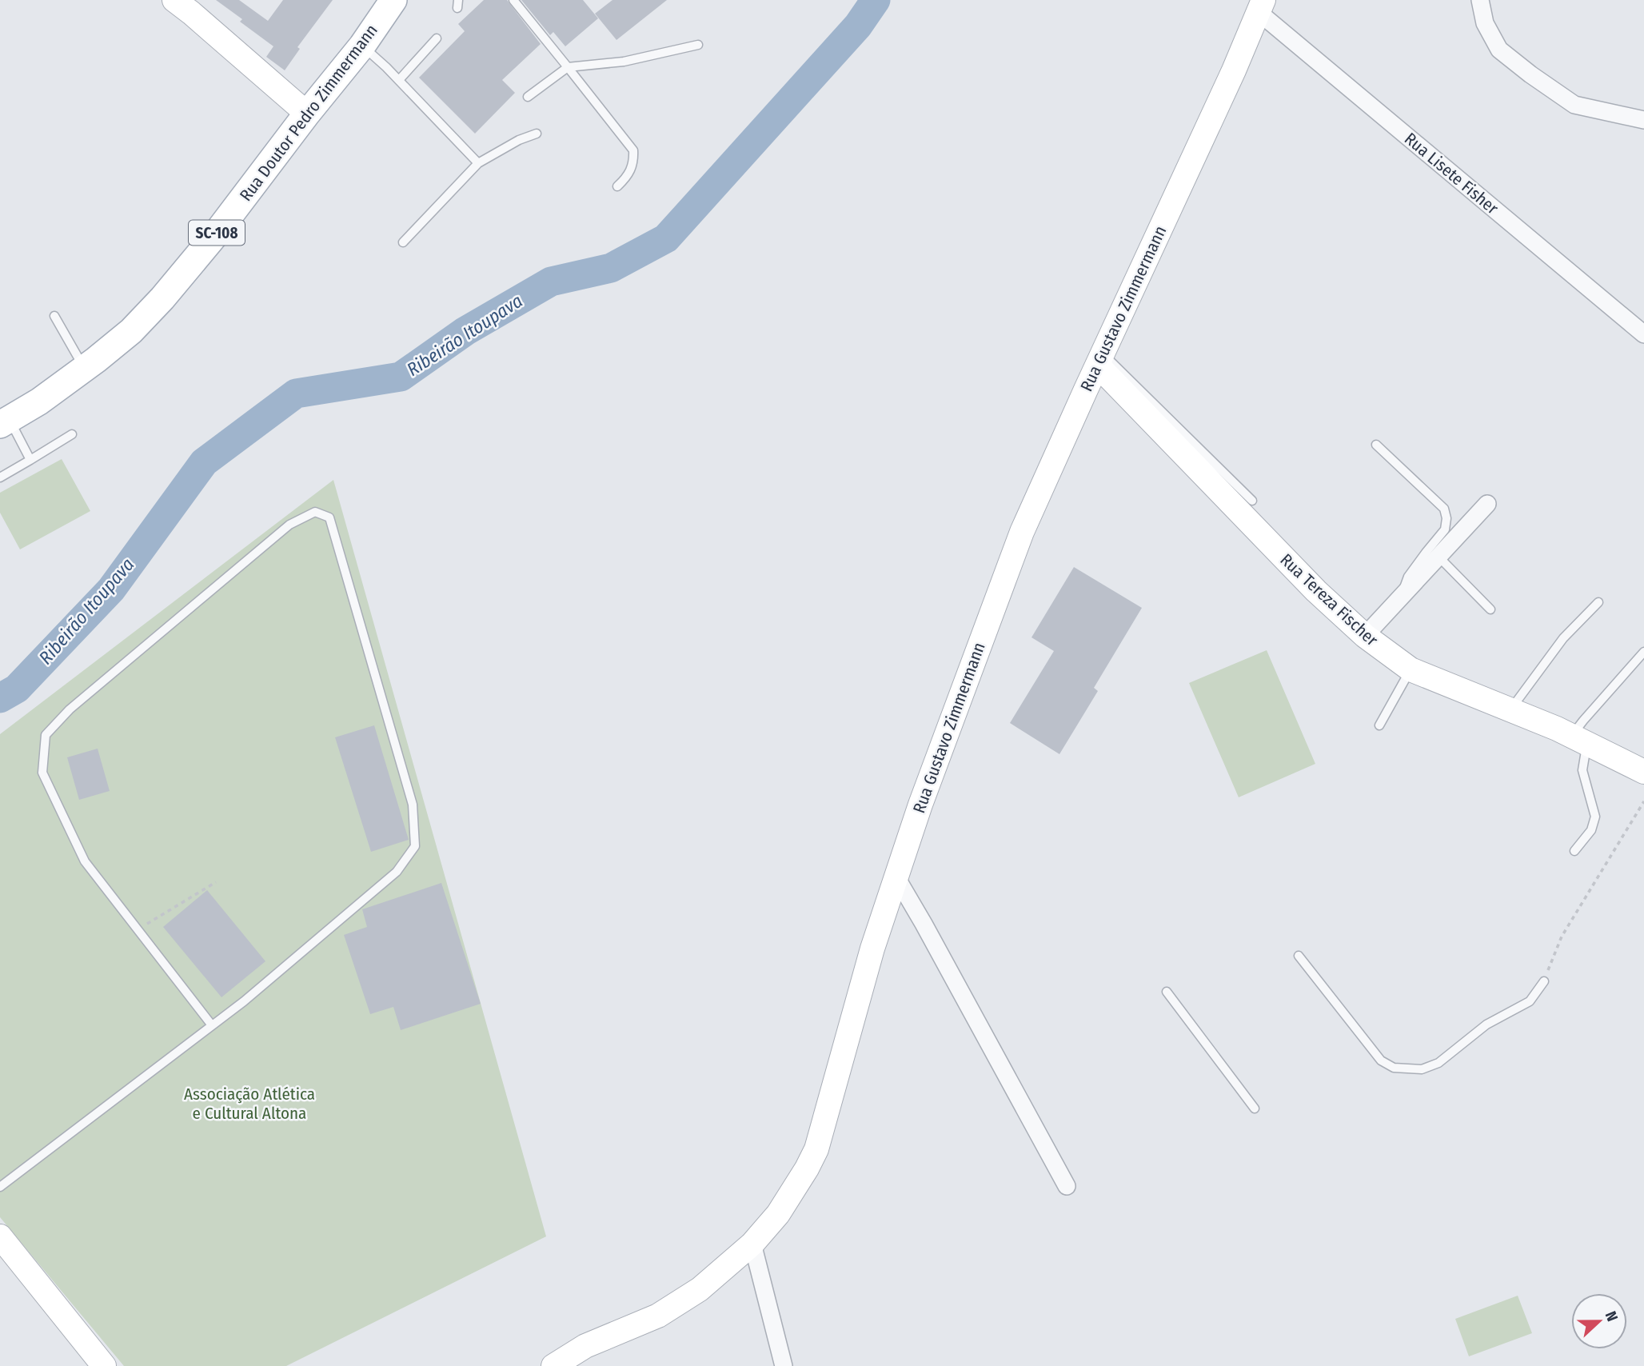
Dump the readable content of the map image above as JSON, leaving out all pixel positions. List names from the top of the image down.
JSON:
{
  "streets": {
    "main road": ["Rua Doutor Pedro Zimmermann", "SC-108"],
    "street": ["Rua Lisete Fisher", "Rua Gustavo Zimmermann", "Rua Tereza Fischer"]
  },
  "crossings": [
    ["Rua Lisete Fisher", "Rua Gustavo Zimmermann"],
    ["Rua Gustavo Zimmermann", "Rua Tereza Fischer"]
  ],
  "water": ["Ribeirão Itoupava"],
  "parks": ["Associação Atlética e Cultural Altona"],
  "north": "right"
}
